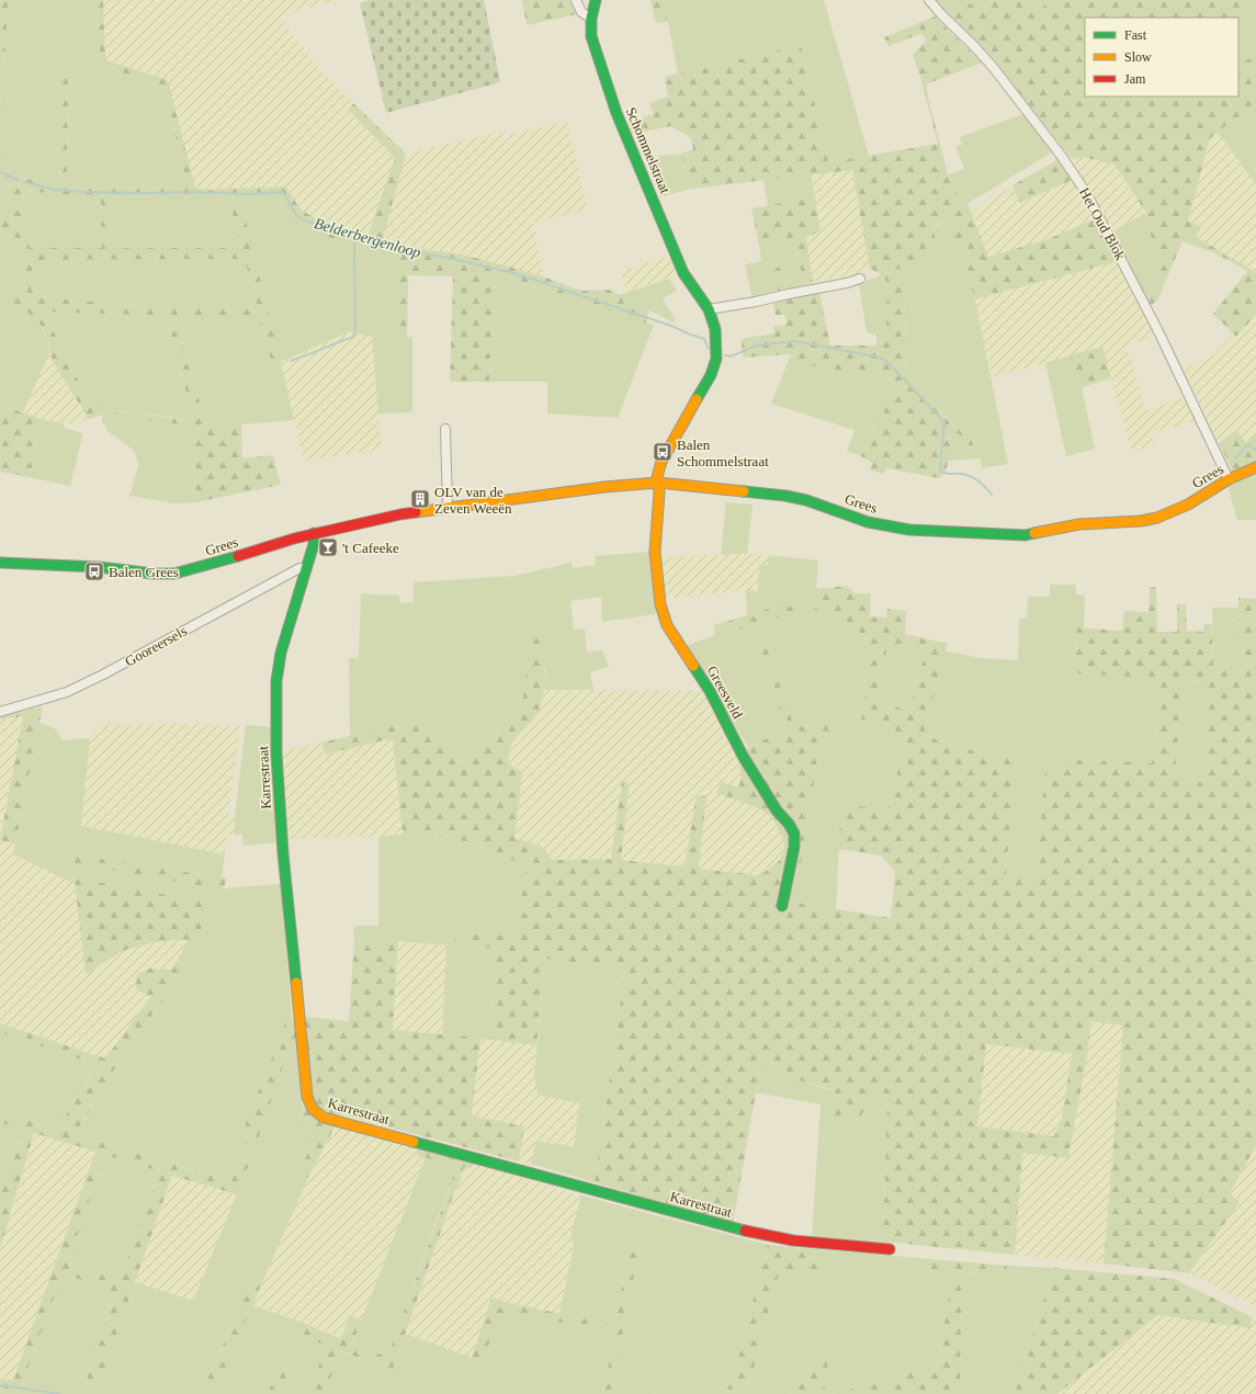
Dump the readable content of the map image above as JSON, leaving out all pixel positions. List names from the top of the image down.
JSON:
{
  "streets": {
    "street": [
      "Schommelstraat",
      "Het Oud Blok",
      "Grees",
      "Gooreersels",
      "Greesveld",
      "Karrestraat"
    ]
  },
  "crossings": [
    ["Schommelstraat", "Grees"],
    ["Schommelstraat", "Greesveld"],
    ["Het Oud Blok", "Grees"],
    ["Grees", "Greesveld"],
    ["Grees", "Karrestraat"],
    ["Gooreersels", "Karrestraat"]
  ],
  "water": ["Belderbergenloop"],
  "places": {
    "bus stop": ["Balen Schommelstraat", "Balen Grees"],
    "building": ["OLV van de Zeven Weeën"],
    "bar": ["'t Cafeeke"]
  },
  "legend": ["Fast", "Slow", "Jam"]
}
